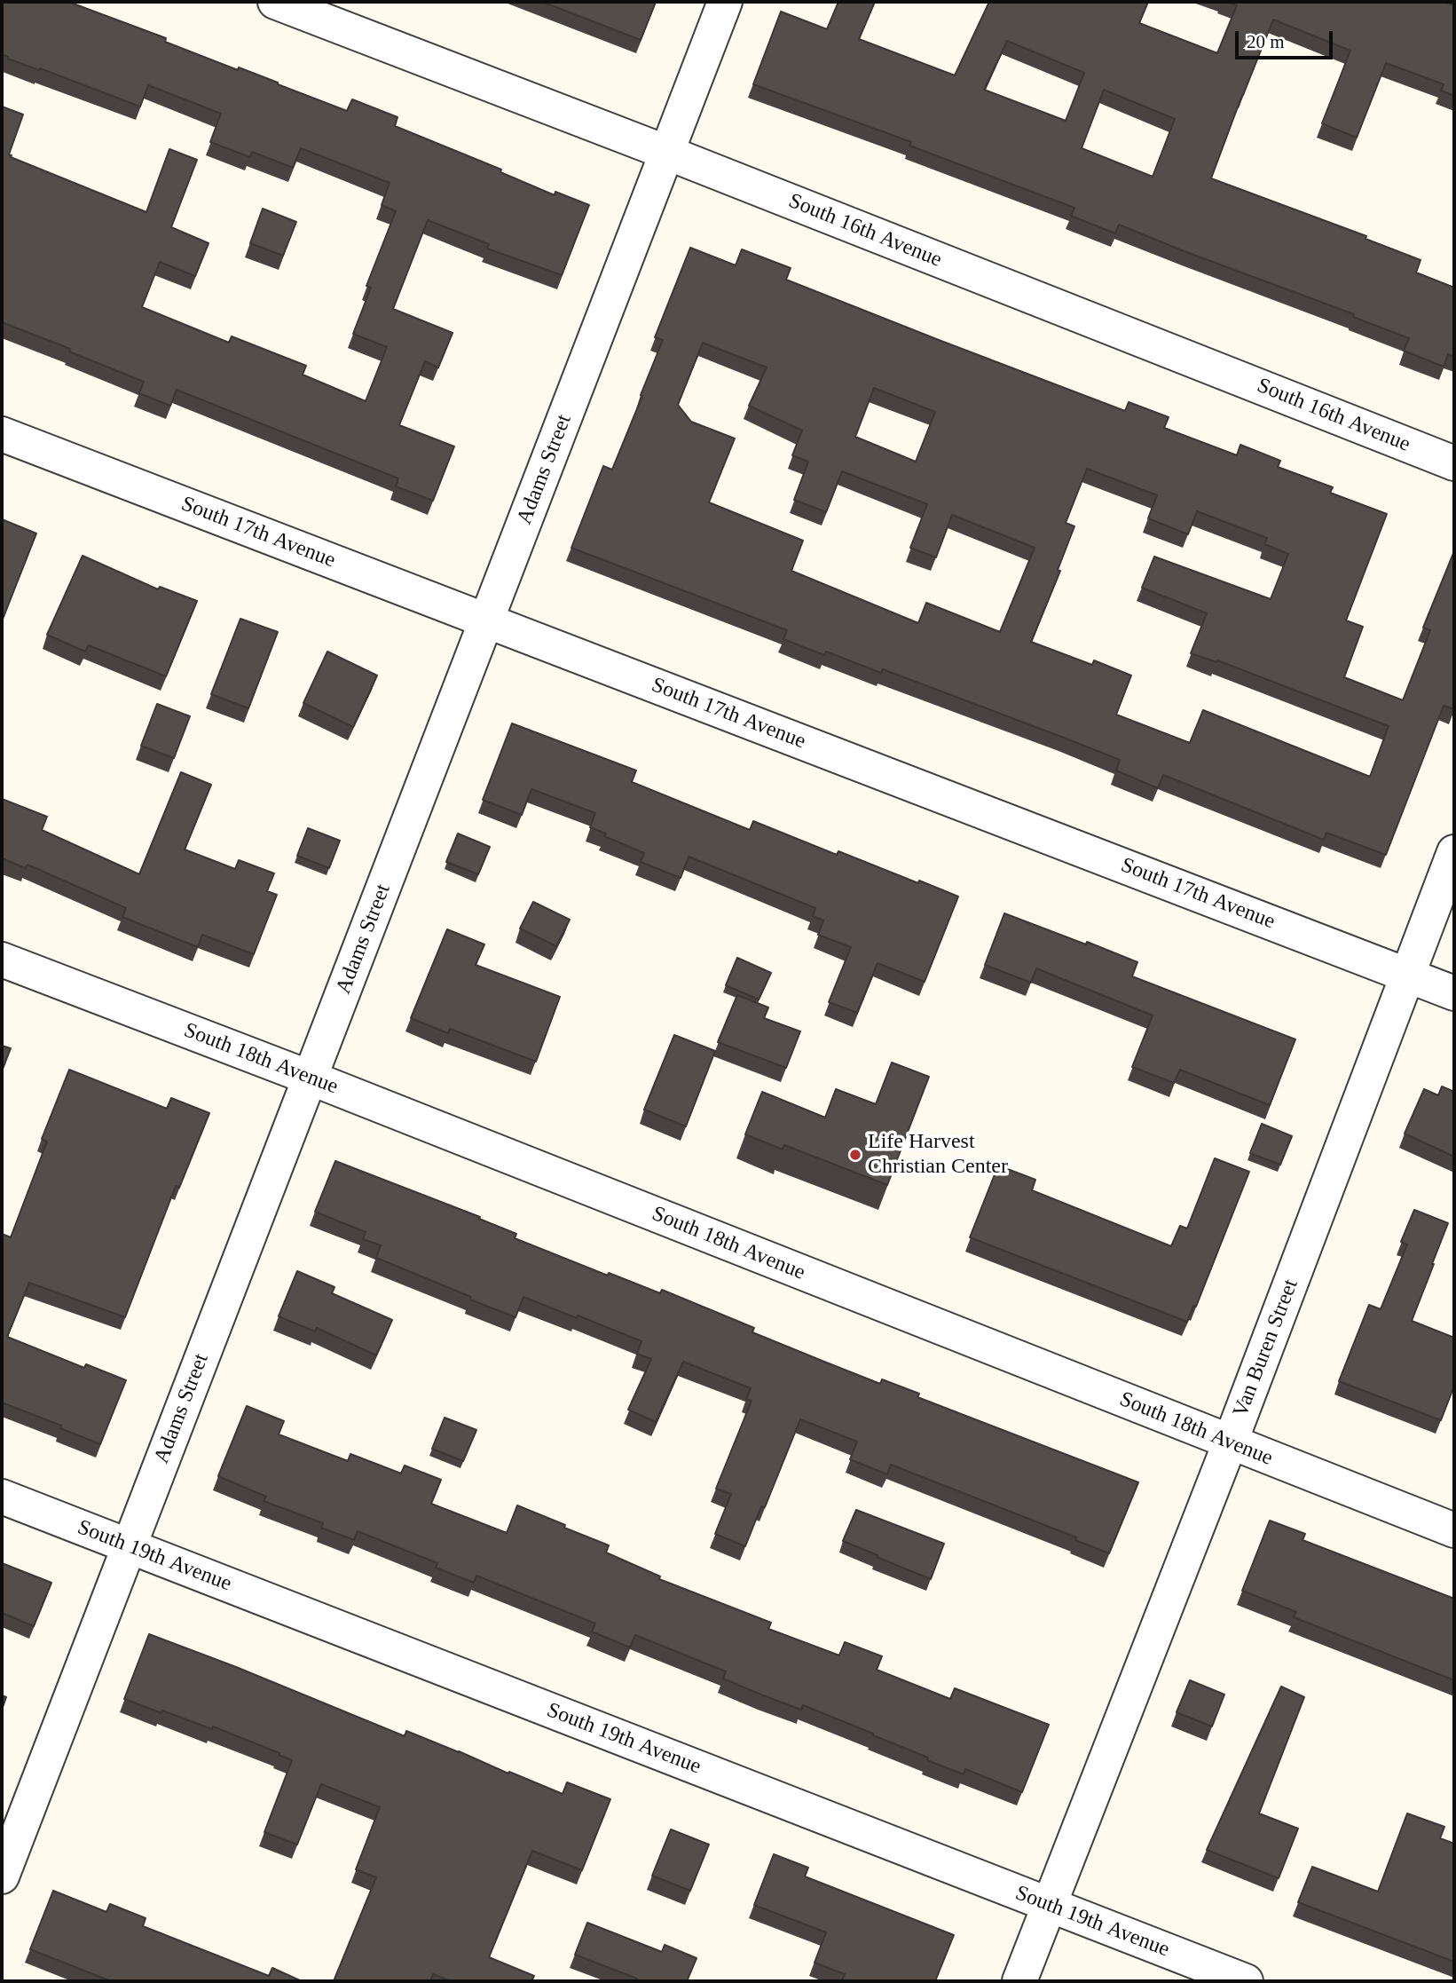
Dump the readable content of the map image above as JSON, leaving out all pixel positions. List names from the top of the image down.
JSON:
{
  "streets": {
    "street": [
      "South 16th Avenue",
      "Adams Street",
      "South 17th Avenue",
      "South 18th Avenue",
      "Van Buren Street",
      "South 19th Avenue"
    ]
  },
  "crossings": [
    ["South 16th Avenue", "Adams Street"],
    ["Adams Street", "South 17th Avenue"],
    ["Adams Street", "South 18th Avenue"],
    ["Adams Street", "South 19th Avenue"],
    ["South 17th Avenue", "Van Buren Street"],
    ["South 18th Avenue", "Van Buren Street"],
    ["Van Buren Street", "South 19th Avenue"]
  ],
  "places": ["Life Harvest Christian Center"],
  "scale_bar": "20 m"
}
